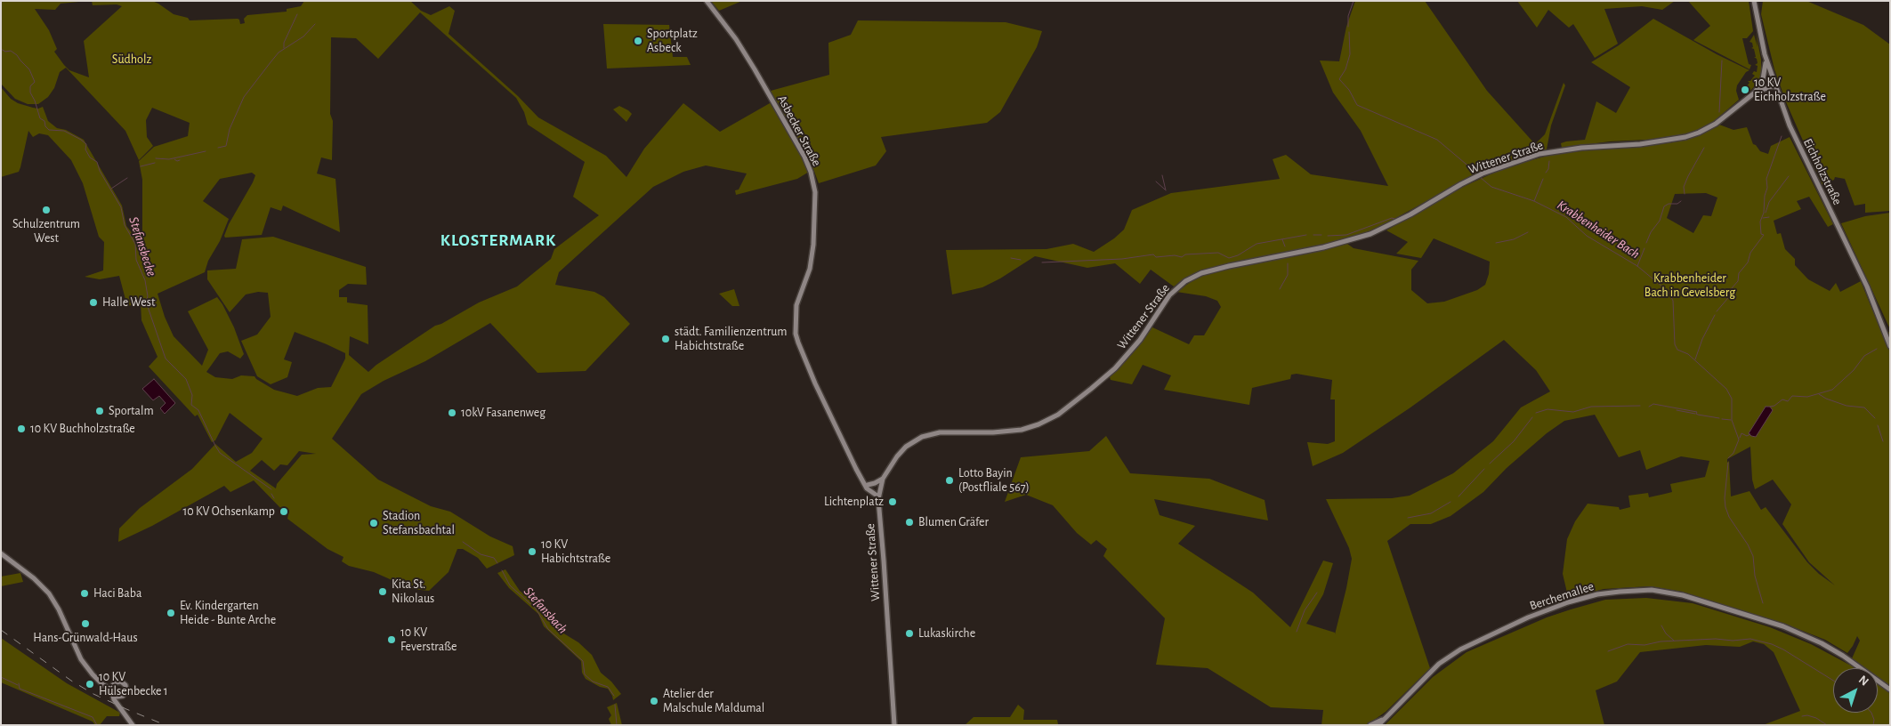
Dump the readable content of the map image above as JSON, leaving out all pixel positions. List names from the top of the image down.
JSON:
{
  "streets": {
    "main road": [
      "Asbecker Straße",
      "Wittener Straße",
      "Eichholzstraße",
      "Berchemallee"
    ]
  },
  "crossings": [
    ["Asbecker Straße", "Wittener Straße"],
    ["Wittener Straße", "Eichholzstraße"]
  ],
  "districts": ["KLOSTERMARK"],
  "water": ["Krabbenheider Bach", "Stefansbecke", "Stefansbach"],
  "parks": ["Südholz", "Krabbenheider Bach in Gevelsberg"],
  "places": [
    "Sportplatz Asbeck",
    "10 KV Eichholzstraße",
    "Schulzentrum West",
    "Halle West",
    "städt. Familienzentrum Habichtstraße",
    "Sportalm",
    "10kV Fasanenweg",
    "10 KV Buchholzstraße",
    "Lotto Bayin (Postfliale 567)",
    "Lichtenplatz",
    "10 KV Ochsenkamp",
    "Blumen Gräfer",
    "Stadion Stefansbachtal",
    "10 KV Habichtstraße",
    "Kita St. Nikolaus",
    "Haci Baba",
    "Ev. Kindergarten Heide - Bunte Arche",
    "Hans-Grünwald-Haus",
    "Lukaskirche",
    "10 KV Feverstraße",
    "10 KV Hülsenbecke 1",
    "Atelier der Malschule Maldumal"
  ],
  "north": "top right"
}
